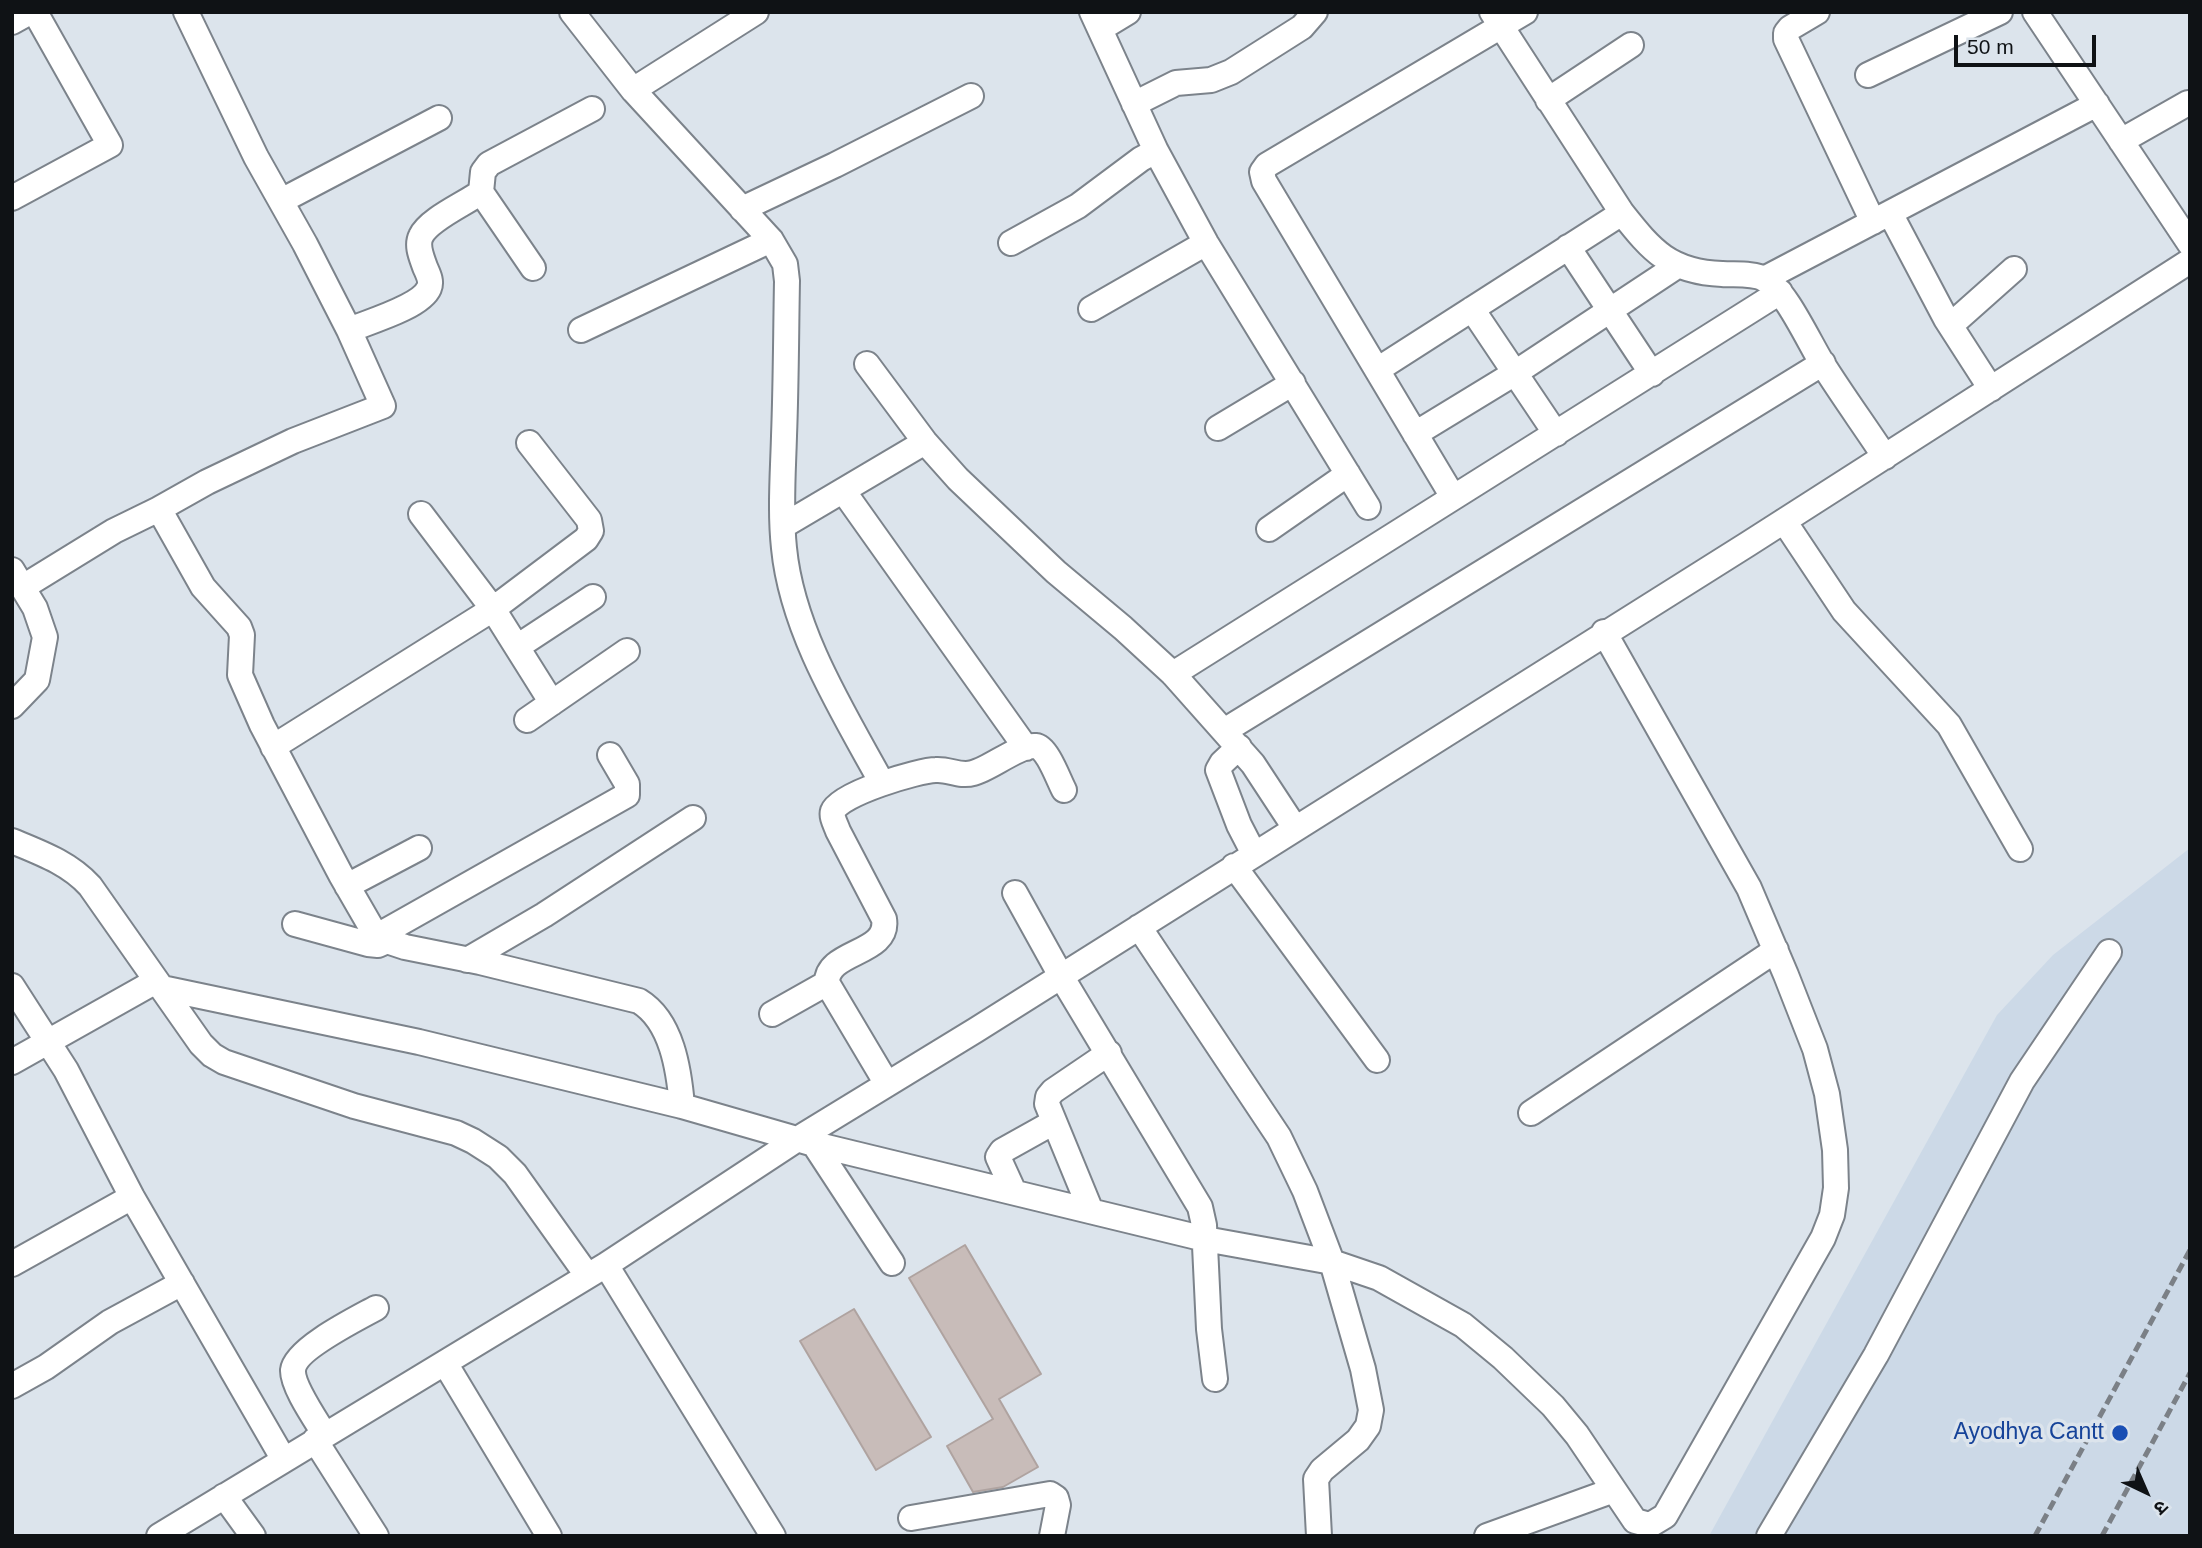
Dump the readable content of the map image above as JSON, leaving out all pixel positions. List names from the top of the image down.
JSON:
{
  "places": ["Ayodhya Cantt"],
  "scale_bar": "50 m",
  "north": "bottom right"
}
